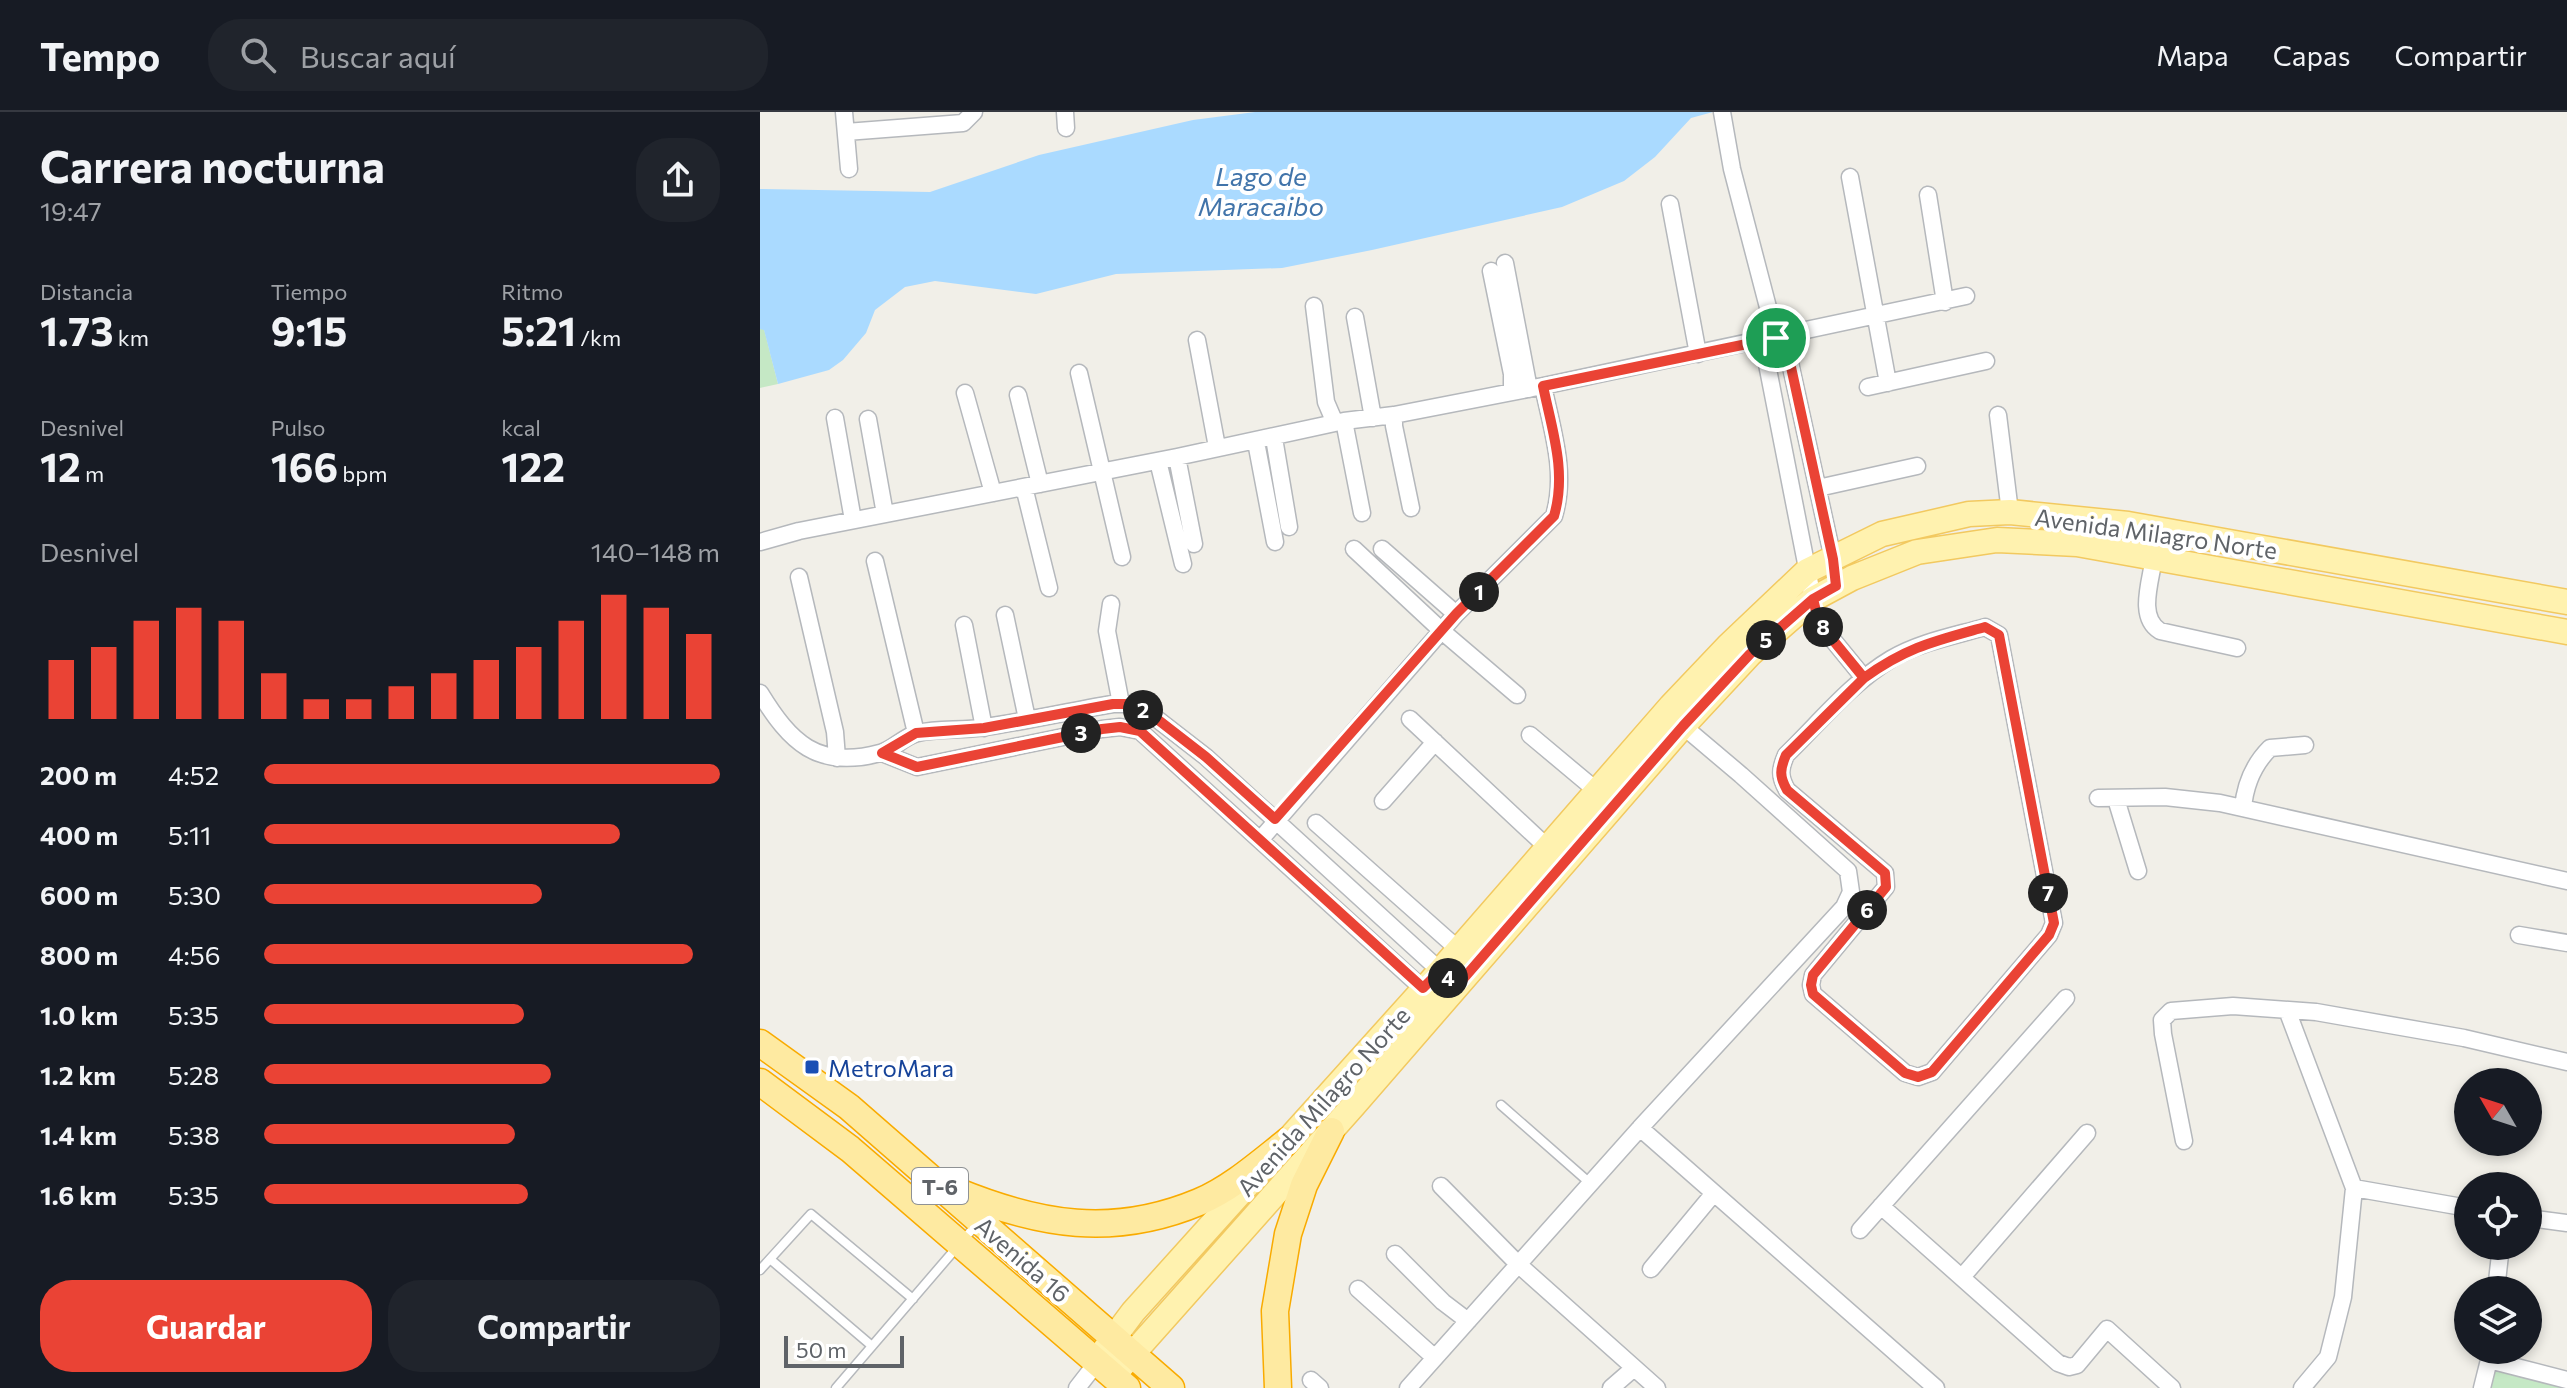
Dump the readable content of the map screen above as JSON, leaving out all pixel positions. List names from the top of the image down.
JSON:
{
  "streets": {
    "highway": ["T-6", "Avenida 16"],
    "main road": ["Avenida Milagro Norte"]
  },
  "crossings": [
    ["Avenida Milagro Norte", "Avenida 16"]
  ],
  "water": ["Lago de Maracaibo"],
  "places": {
    "transit": ["MetroMara"]
  },
  "scale_bar": "50 m",
  "north": "top left",
  "page": {
    "header": "Tempo",
    "search": "Buscar aquí",
    "nav": ["Mapa", "Capas", "Compartir"],
    "heading": ["Carrera nocturna", "19:47"],
    "stats": [
      ["Distancia", "1.73 km"],
      ["Tiempo", "9:15"],
      ["Ritmo", "5:21 /km"],
      ["Desnivel", "12 m"],
      ["Pulso", "166 bpm"],
      ["kcal", "122"]
    ],
    "chart": ["Desnivel", "140–148 m"],
    "pins": [
      "1",
      "8",
      "5",
      "2",
      "3",
      "7",
      "6",
      "4"
    ],
    "list": [
      {
        "name": "200 m",
        "note": "4:52"
      },
      {
        "name": "400 m",
        "note": "5:11"
      },
      {
        "name": "600 m",
        "note": "5:30"
      },
      {
        "name": "800 m",
        "note": "4:56"
      },
      {
        "name": "1.0 km",
        "note": "5:35"
      },
      {
        "name": "1.2 km",
        "note": "5:28"
      },
      {
        "name": "1.4 km",
        "note": "5:38"
      },
      {
        "name": "1.6 km",
        "note": "5:35"
      }
    ],
    "buttons": ["Guardar", "Compartir"],
    "scale": "50 m"
  }
}
